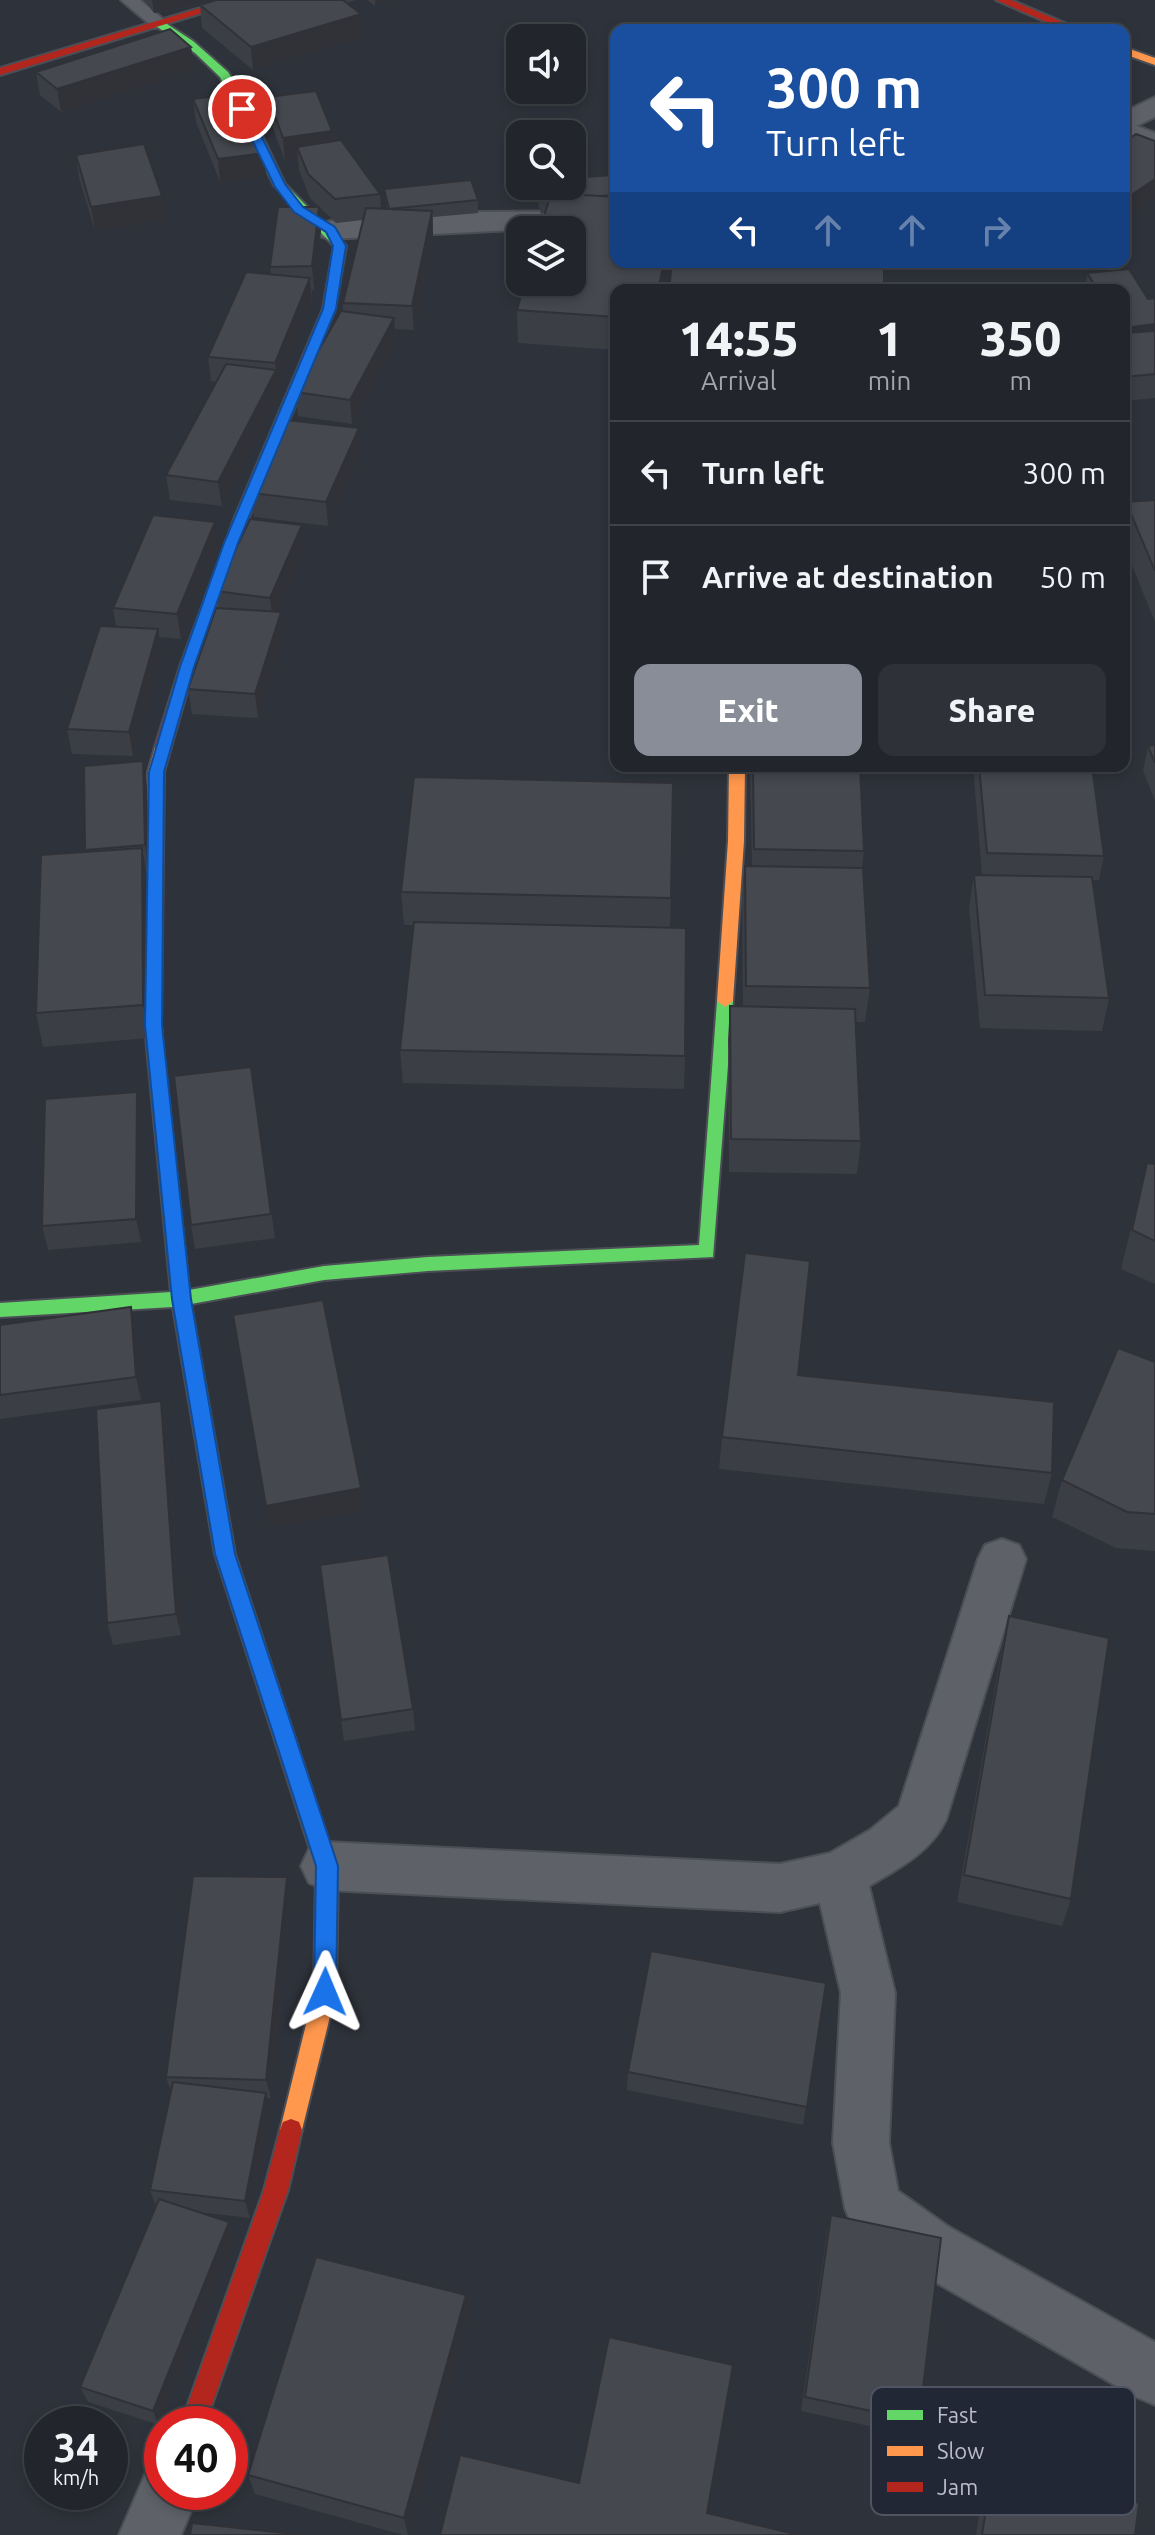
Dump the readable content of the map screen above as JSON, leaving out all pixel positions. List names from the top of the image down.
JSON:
{
  "legend": ["Fast", "Slow", "Jam"],
  "page": {
    "turn": ["300 m", "Turn left"],
    "eta": [
      "14:55",
      "Arrival",
      "1",
      "min",
      "350",
      "m"
    ],
    "list": [
      {
        "name": "Turn left",
        "value": "300 m"
      },
      {
        "name": "Arrive at destination",
        "value": "50 m"
      }
    ],
    "buttons": ["Exit", "Share"],
    "speed": "34 km/h",
    "limit": "40"
  }
}
